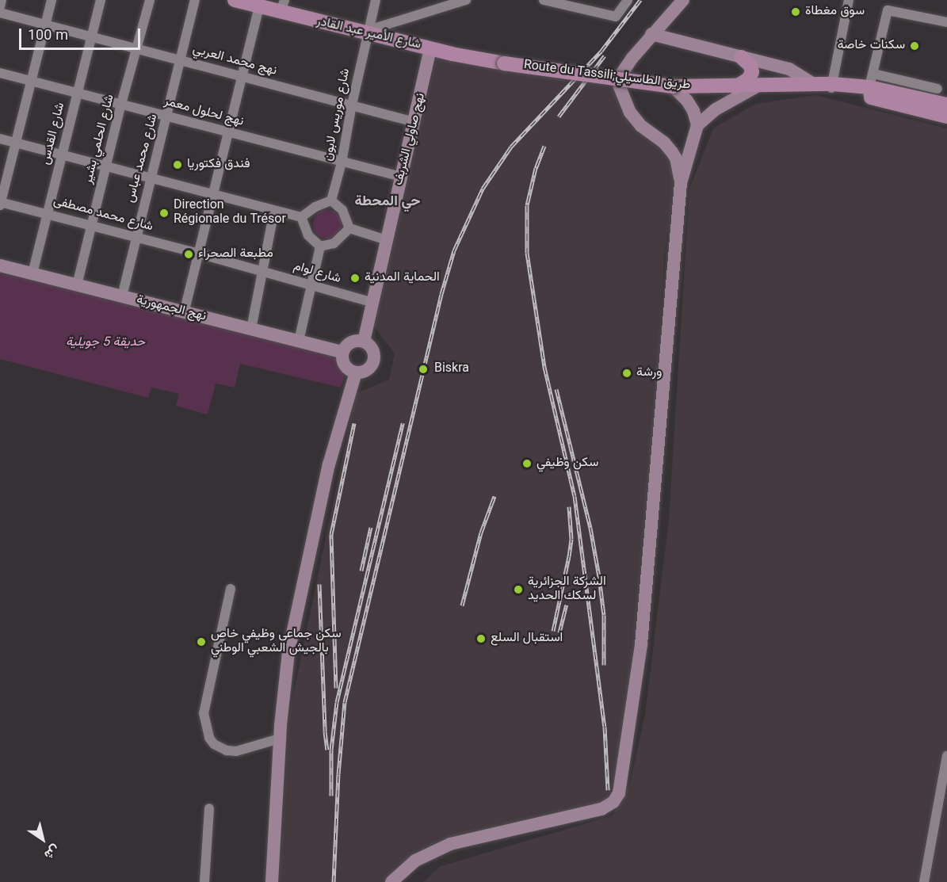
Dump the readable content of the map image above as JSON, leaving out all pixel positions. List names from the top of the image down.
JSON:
{
  "streets": {
    "main road": ["شارع الأمير عبد القادر", "Route du Tassili;طريق الطاسيلي"],
    "street": [
      "نهج محمد العربي",
      "نهج لحلول معمر",
      "شارع موريس لابون",
      "شارع القدس",
      "شارع الحلمي بشير",
      "نهج صاولي الشربف",
      "شارع محمد عباس",
      "شارع محمد مصطفى",
      "شارع لوام",
      "نهج الجمهورية"
    ]
  },
  "crossings": [
    ["شارع الأمير عبد القادر", "Route du Tassili;طريق الطاسيلي"],
    ["شارع الأمير عبد القادر", "شارع موريس لابون"],
    ["شارع الأمير عبد القادر", "نهج صاولي الشربف"],
    ["نهج محمد العربي", "شارع موريس لابون"],
    ["نهج محمد العربي", "شارع القدس"],
    ["نهج محمد العربي", "شارع الحلمي بشير"],
    ["نهج محمد العربي", "نهج صاولي الشربف"],
    ["نهج محمد العربي", "شارع محمد عباس"],
    ["نهج لحلول معمر", "شارع موريس لابون"],
    ["نهج لحلول معمر", "شارع القدس"],
    ["نهج لحلول معمر", "شارع الحلمي بشير"],
    ["نهج لحلول معمر", "نهج صاولي الشربف"],
    ["نهج لحلول معمر", "شارع محمد عباس"],
    ["شارع القدس", "شارع محمد مصطفى"],
    ["شارع القدس", "نهج الجمهورية"],
    ["شارع الحلمي بشير", "شارع محمد مصطفى"],
    ["شارع الحلمي بشير", "نهج الجمهورية"],
    ["نهج صاولي الشربف", "شارع لوام"],
    ["نهج صاولي الشربف", "نهج الجمهورية"],
    ["شارع محمد عباس", "شارع محمد مصطفى"],
    ["شارع محمد عباس", "نهج الجمهورية"],
    ["شارع محمد مصطفى", "شارع لوام"]
  ],
  "districts": ["حي المحطة"],
  "parks": ["حديقة 5 جويلية"],
  "places": [
    "سوق مغطاة",
    "سكنات خاصة",
    "فندق فكتوريا",
    "Direction Régionale du Trésor",
    "مطبعة الصحراء",
    "الحماية المدنية",
    "Biskra",
    "ورشة",
    "سكن وظيفي",
    "الشركة الجزائرية لسكك الحديد",
    "استقبال السلع",
    "سكن جماعي وظيفي خاص بالجيش الشعبي الوطني"
  ],
  "scale_bar": "100 m",
  "north": "bottom right"
}
